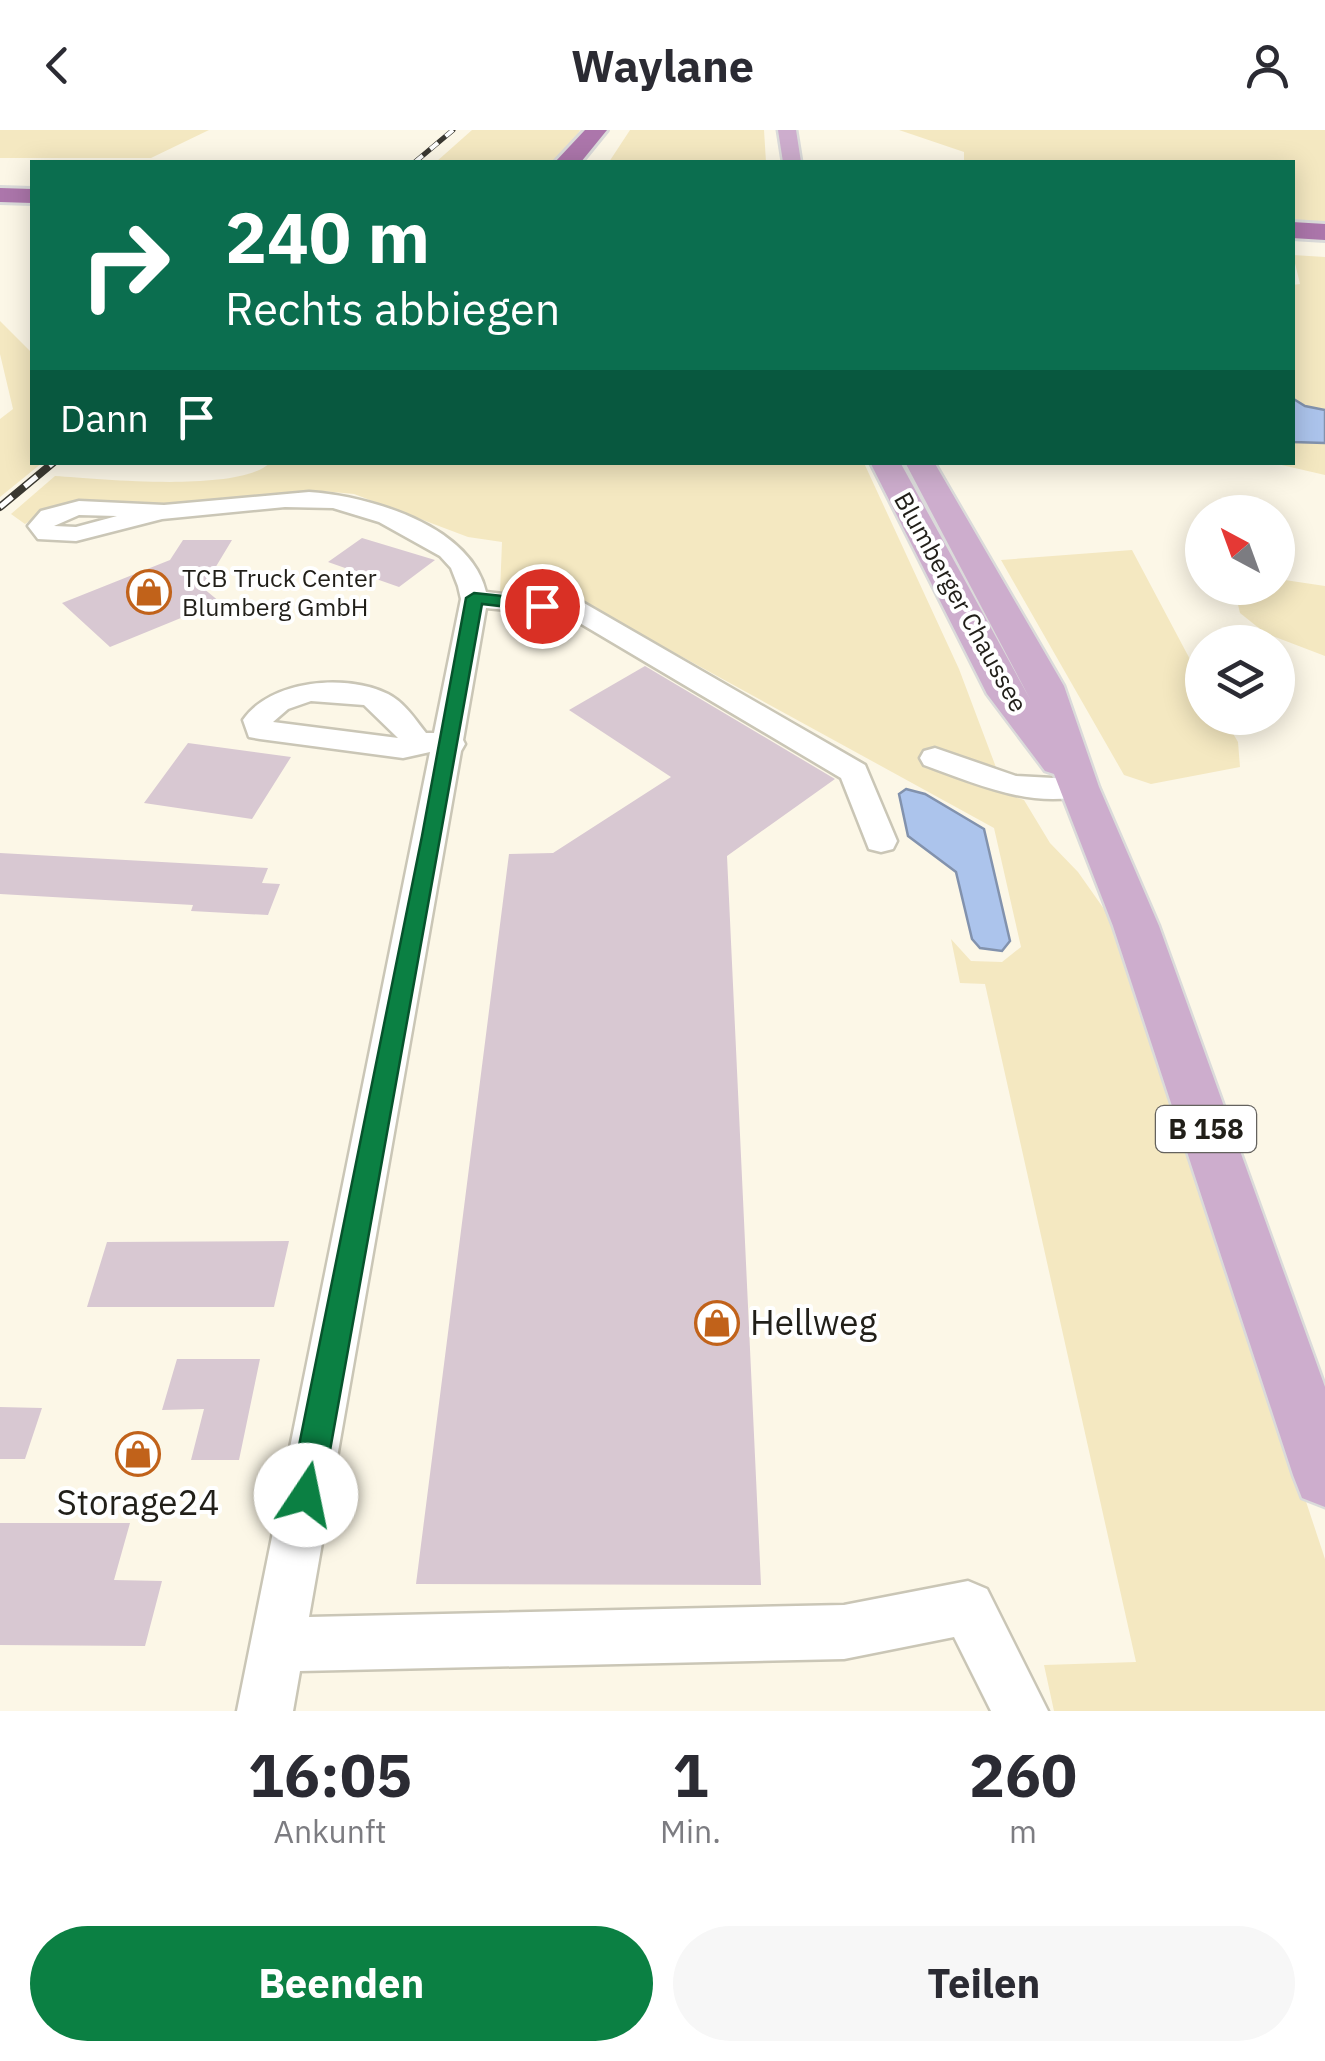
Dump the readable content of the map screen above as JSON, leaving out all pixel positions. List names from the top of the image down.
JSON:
{
  "streets": {
    "main road": ["Blumberger Chaussee", "B 158"]
  },
  "places": {
    "shop": ["TCB Truck Center Blumberg GmbH", "Hellweg", "Storage24"]
  },
  "north": "top left",
  "page": {
    "header": "Waylane",
    "turn": ["240 m", "Rechts abbiegen"],
    "then": "Dann",
    "eta": [
      "16:05",
      "Ankunft",
      "1",
      "Min.",
      "260",
      "m"
    ],
    "buttons": ["Beenden", "Teilen"]
  }
}
